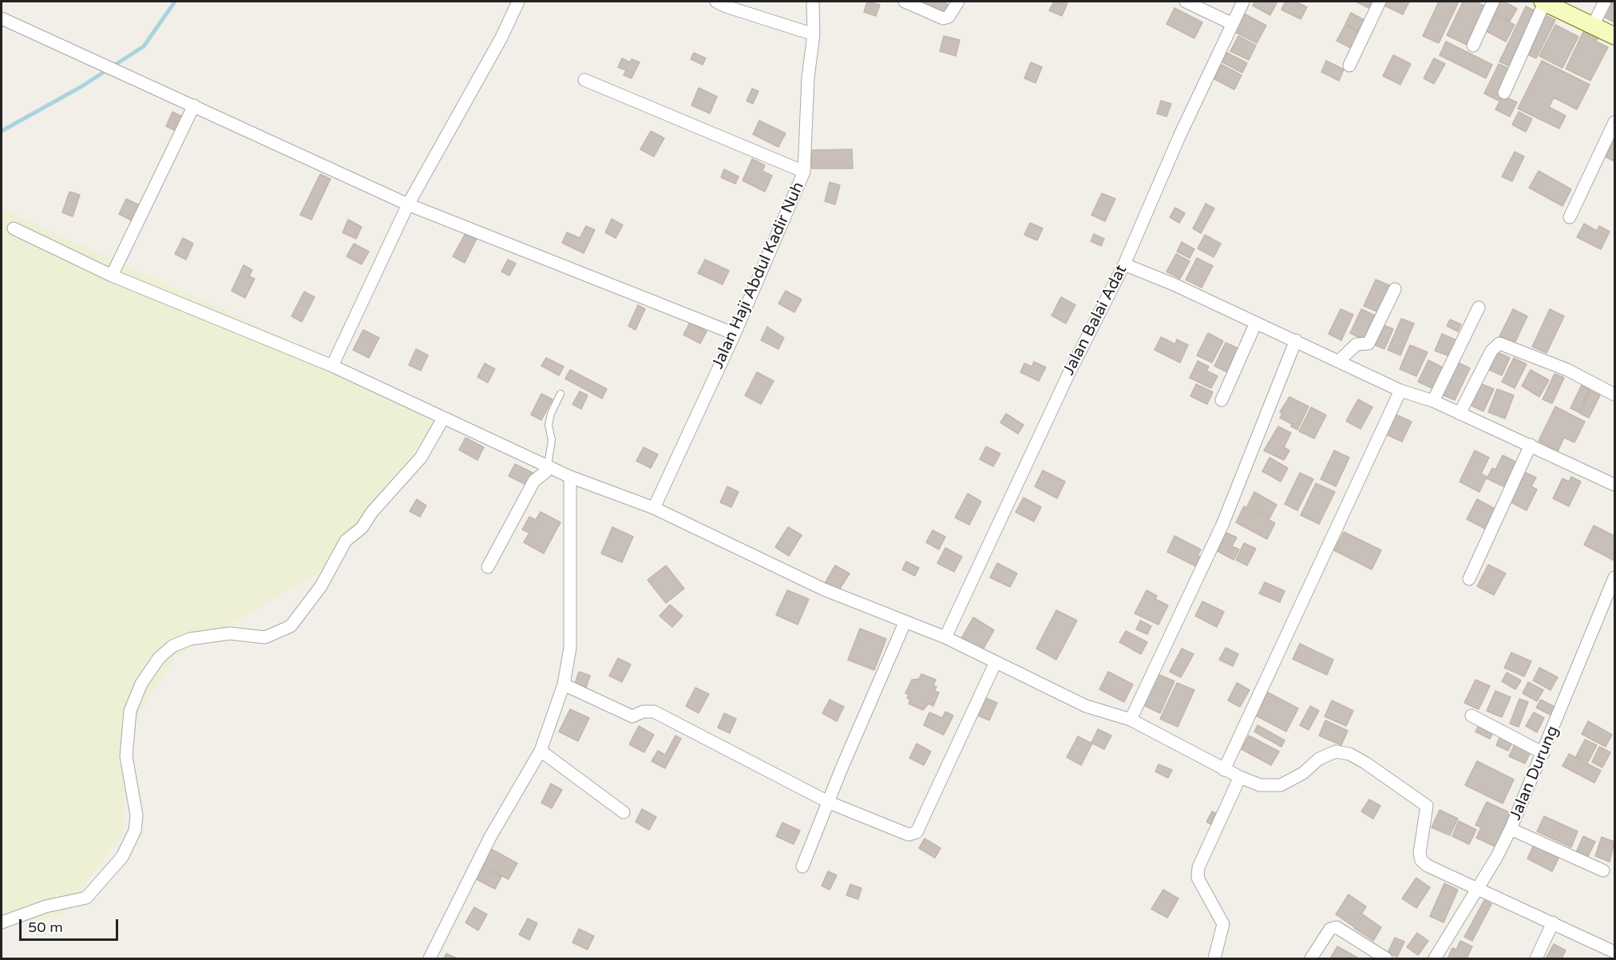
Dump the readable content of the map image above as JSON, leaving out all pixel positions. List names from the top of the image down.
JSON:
{
  "streets": {
    "street": ["Jalan Haji Abdul Kadir Nuh", "Jalan Balai Adat", "Jalan Durung"]
  },
  "scale_bar": "50 m"
}
